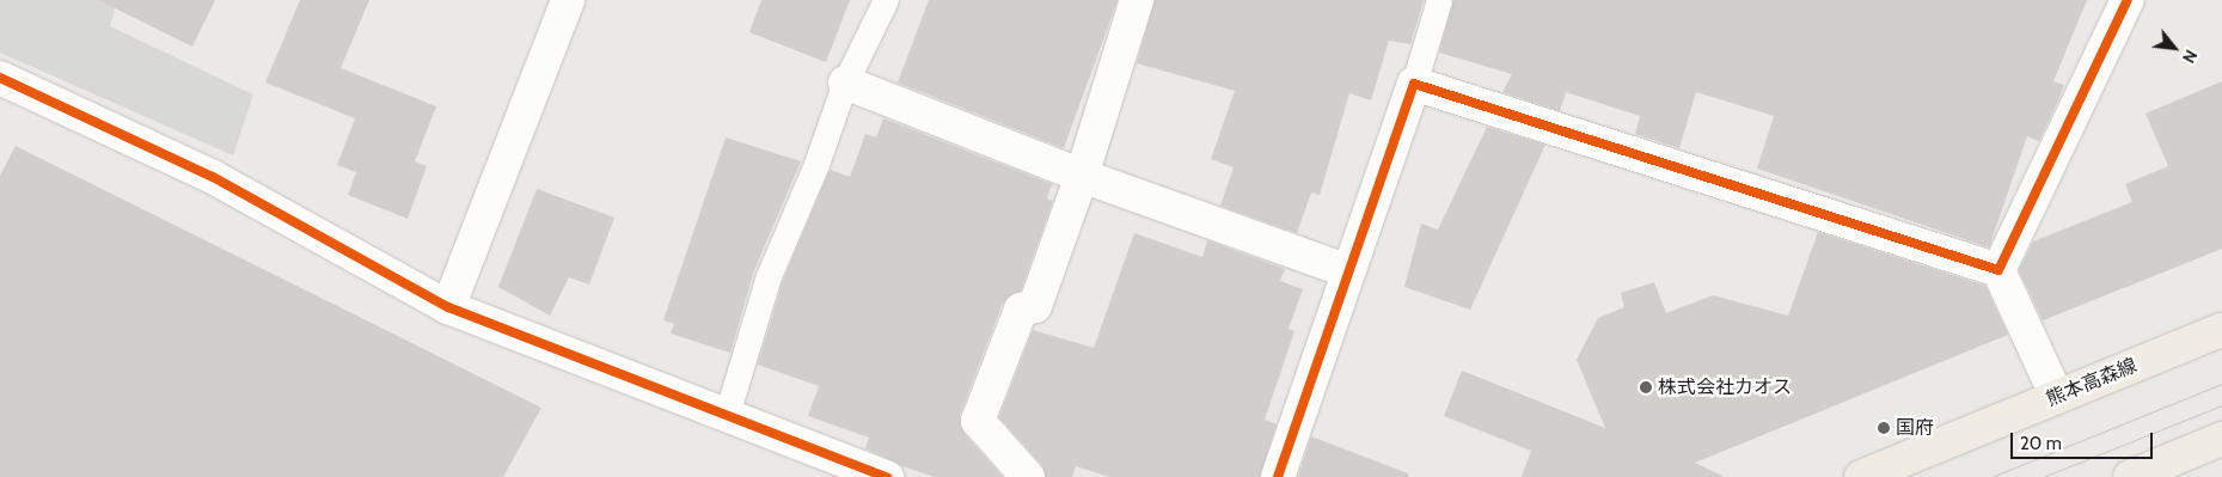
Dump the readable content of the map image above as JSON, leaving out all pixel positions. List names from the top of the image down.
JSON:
{
  "streets": {
    "main road": ["熊本高森線"]
  },
  "places": ["株式会社カオス", "国府"],
  "scale_bar": "20 m",
  "north": "bottom right"
}
